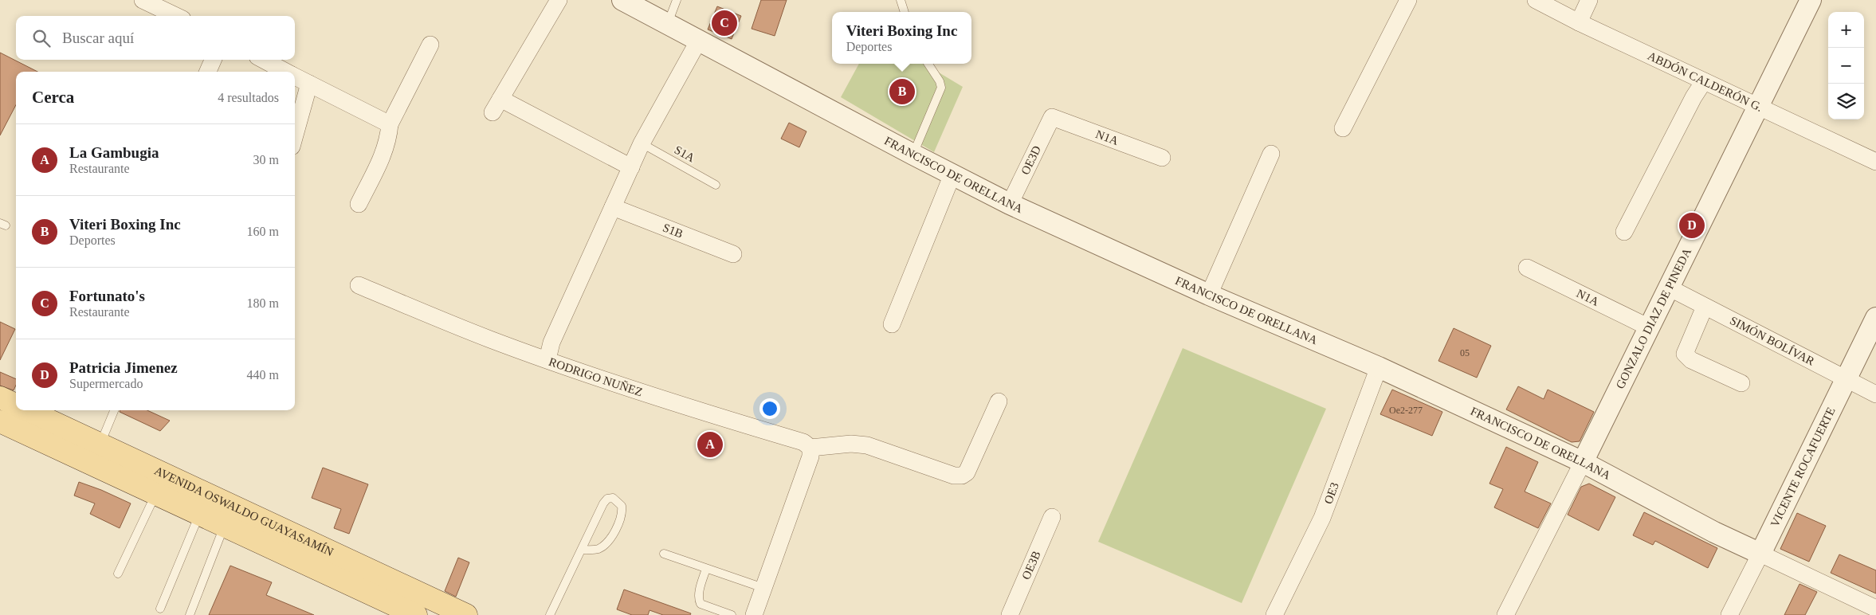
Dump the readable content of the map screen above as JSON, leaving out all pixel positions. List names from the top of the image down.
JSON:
{
  "streets": {
    "main road": ["AVENIDA OSWALDO GUAYASAMÍN"],
    "street": [
      "ABDÓN CALDERÓN G.",
      "N1A",
      "OE3D",
      "FRANCISCO DE ORELLANA",
      "S1B",
      "GONZALO DIAZ DE PINEDA",
      "SIMÓN BOLÍVAR",
      "RODRIGO NUÑEZ",
      "VICENTE ROCAFUERTE",
      "OE3",
      "OE3B"
    ],
    "lane": ["S1A"]
  },
  "crossings": [
    ["ABDÓN CALDERÓN G.", "GONZALO DIAZ DE PINEDA"],
    ["N1A", "OE3D"],
    ["N1A", "GONZALO DIAZ DE PINEDA"],
    ["S1A", "RODRIGO NUÑEZ"],
    ["OE3D", "FRANCISCO DE ORELLANA"],
    ["FRANCISCO DE ORELLANA", "GONZALO DIAZ DE PINEDA"],
    ["FRANCISCO DE ORELLANA", "RODRIGO NUÑEZ"],
    ["FRANCISCO DE ORELLANA", "VICENTE ROCAFUERTE"],
    ["FRANCISCO DE ORELLANA", "OE3"],
    ["S1B", "RODRIGO NUÑEZ"],
    ["GONZALO DIAZ DE PINEDA", "SIMÓN BOLÍVAR"],
    ["SIMÓN BOLÍVAR", "VICENTE ROCAFUERTE"]
  ],
  "house_numbers": ["05", "Oe2-277"],
  "page": {
    "pins": [
      "C",
      "B",
      "D",
      "A"
    ],
    "map_buttons": ["+", "−"],
    "popup": ["Viteri Boxing Inc", "Deportes"],
    "search": "Buscar aquí",
    "heading": ["Cerca", "4 resultados"],
    "list": [
      {
        "mark": "A",
        "name": "La Gambugia",
        "note": "Restaurante",
        "value": "30 m"
      },
      {
        "mark": "B",
        "name": "Viteri Boxing Inc",
        "note": "Deportes",
        "value": "160 m"
      },
      {
        "mark": "C",
        "name": "Fortunato's",
        "note": "Restaurante",
        "value": "180 m"
      },
      {
        "mark": "D",
        "name": "Patricia Jimenez",
        "note": "Supermercado",
        "value": "440 m"
      }
    ]
  }
}
